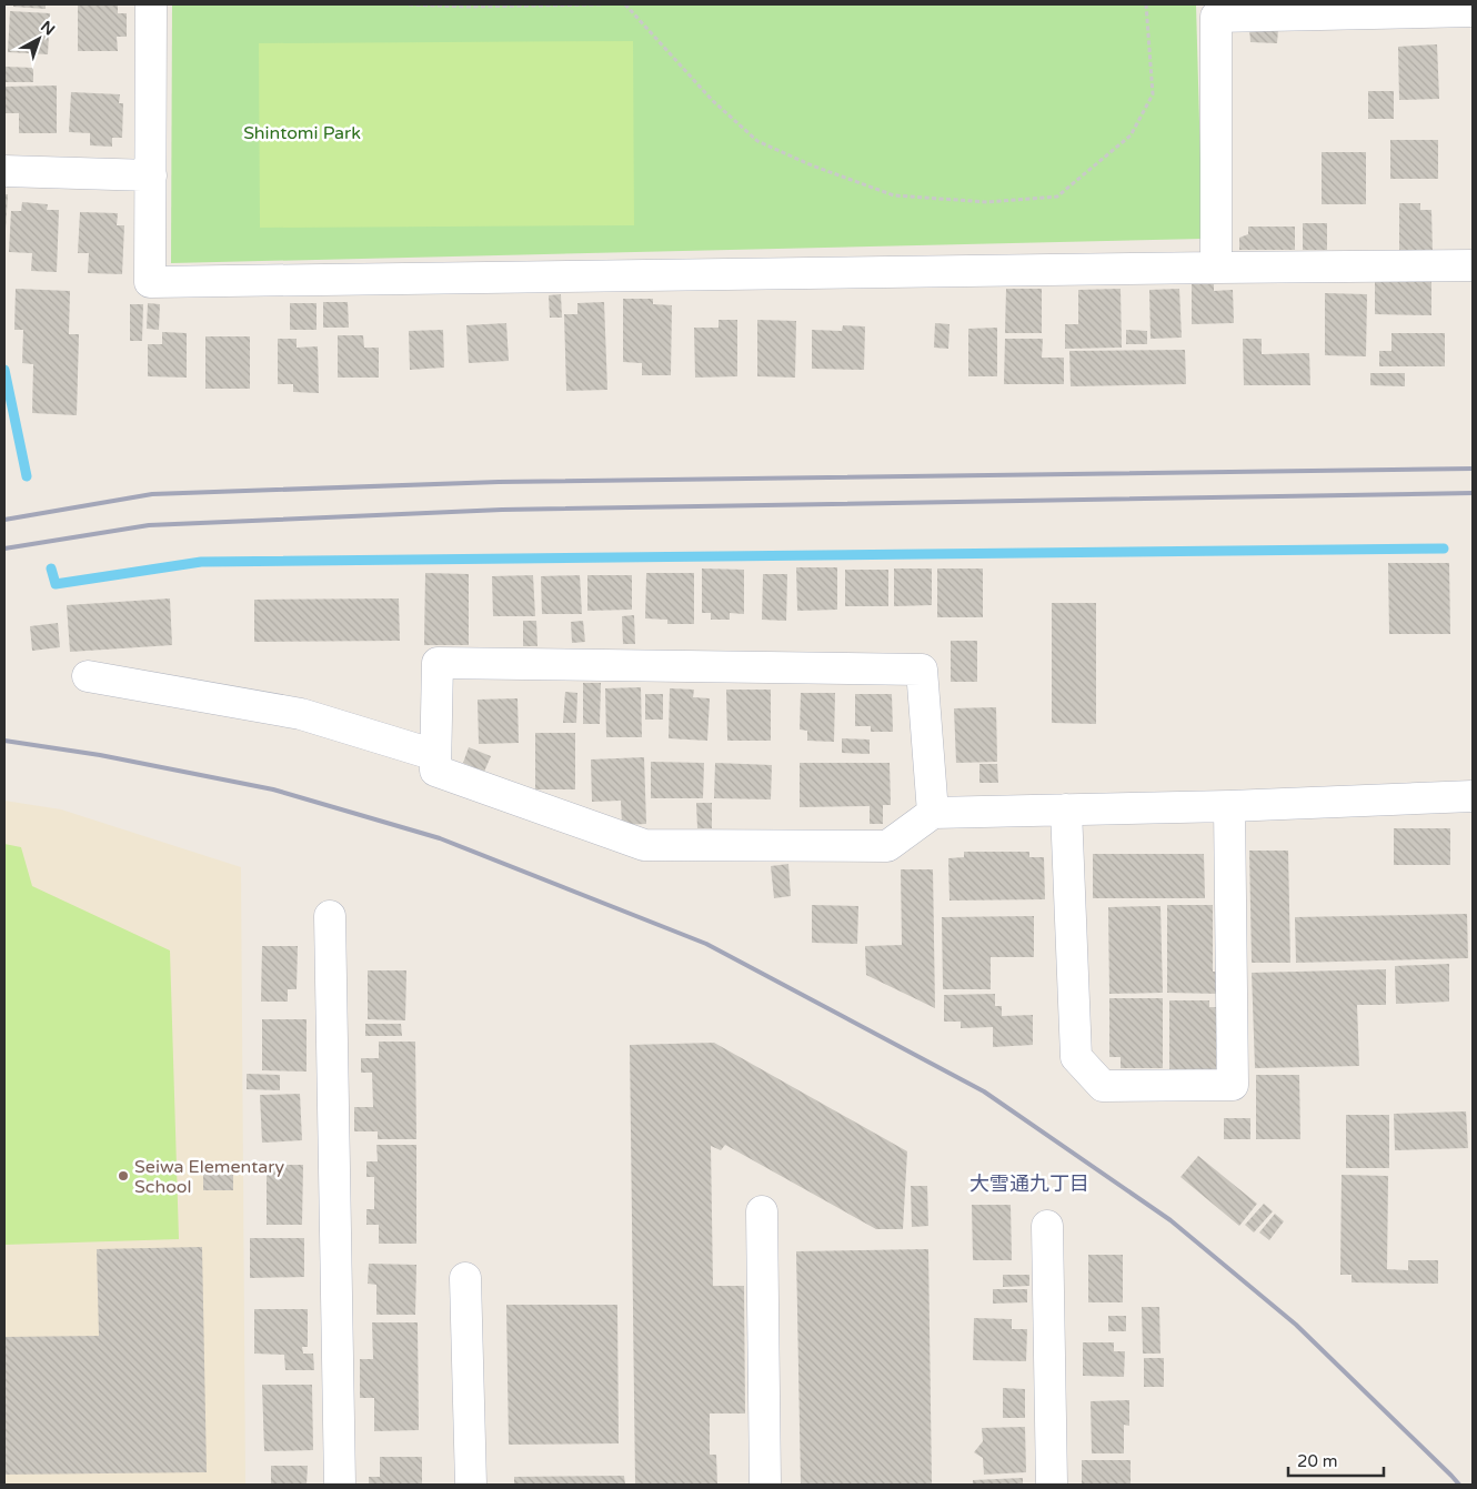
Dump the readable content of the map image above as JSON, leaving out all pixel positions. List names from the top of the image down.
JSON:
{
  "districts": ["大雪通九丁目"],
  "parks": ["Shintomi Park"],
  "places": ["Seiwa Elementary School"],
  "scale_bar": "20 m",
  "north": "top right"
}
